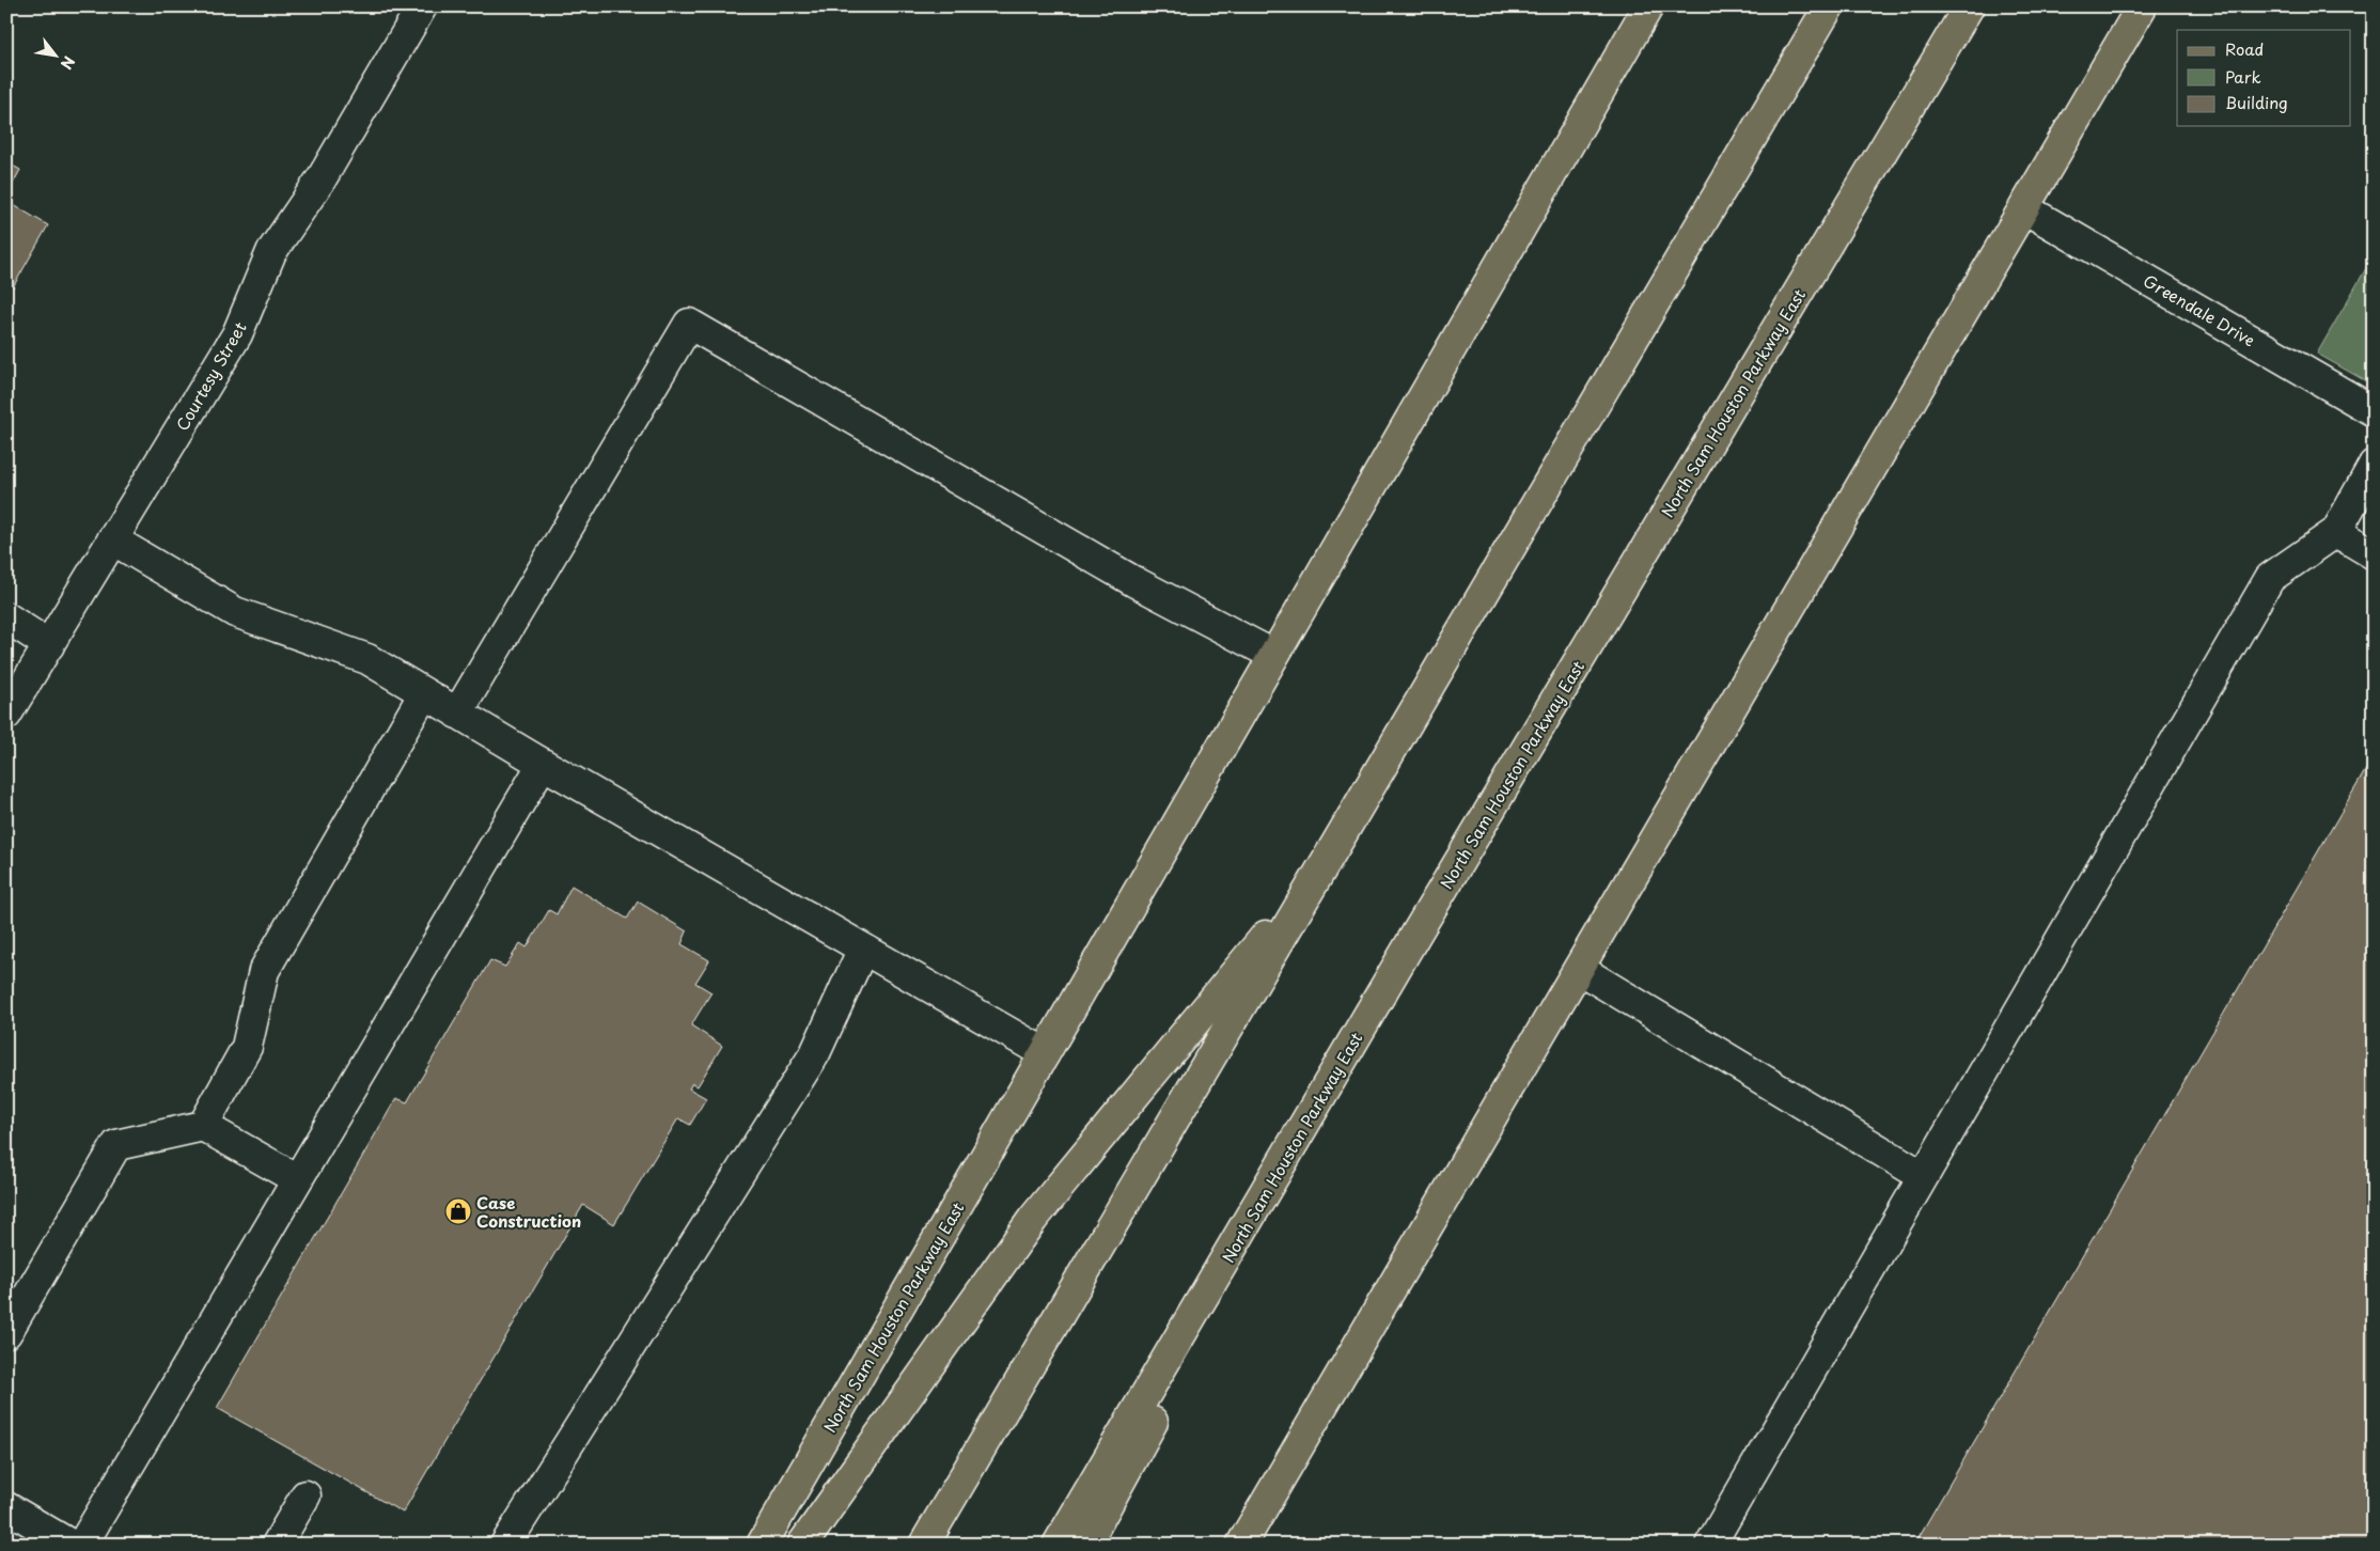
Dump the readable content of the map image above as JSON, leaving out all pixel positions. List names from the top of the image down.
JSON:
{
  "streets": {
    "main road": ["North Sam Houston Parkway East"],
    "street": ["Greendale Drive", "Courtesy Street"]
  },
  "places": {
    "shop": ["Case Construction"]
  },
  "legend": ["Road", "Park", "Building"],
  "north": "bottom right"
}
